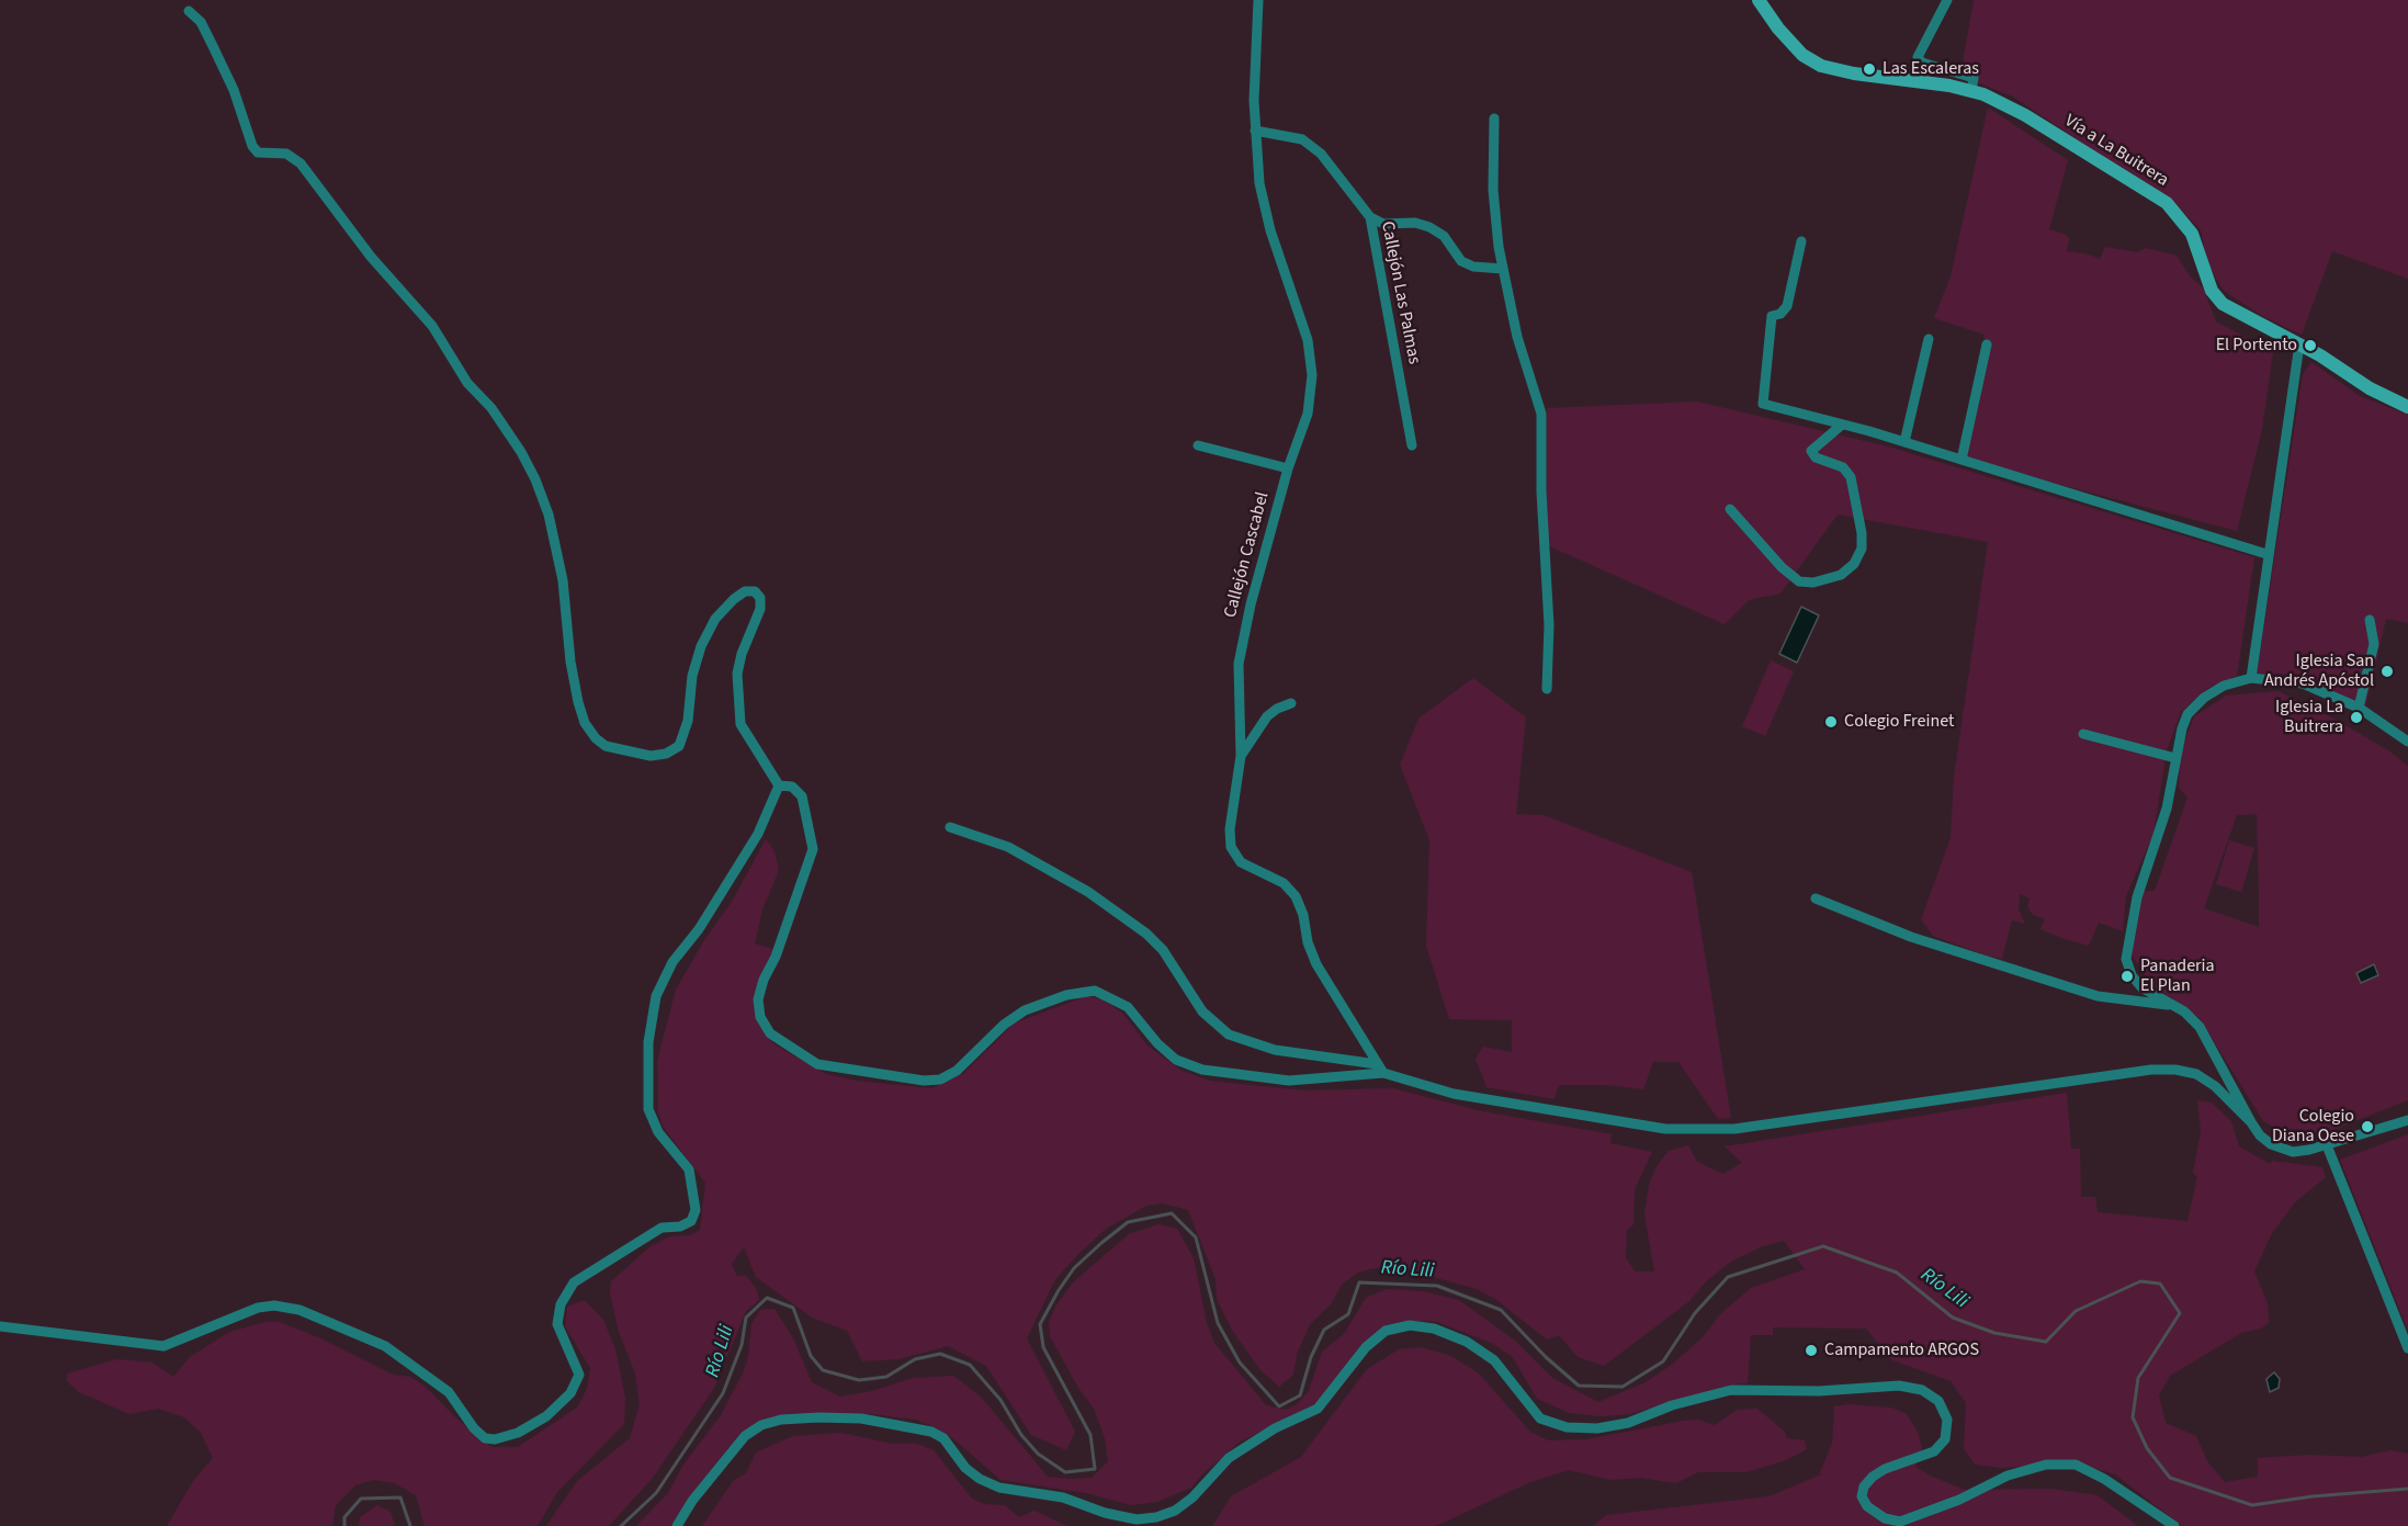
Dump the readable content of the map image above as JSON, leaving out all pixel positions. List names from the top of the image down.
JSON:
{
  "streets": {
    "street": ["Vía a La Buitrera", "Callejón Las Palmas", "Callejón Cascabel"]
  },
  "crossings": [
    ["Callejón Las Palmas", "Callejón Cascabel"]
  ],
  "water": ["Río Lili"],
  "places": [
    "Las Escaleras",
    "El Portento",
    "Iglesia San Andrés Apóstol",
    "Iglesia La Buitrera",
    "Colegio Freinet",
    "Panaderia El Plan",
    "Colegio Diana Oese",
    "Campamento ARGOS"
  ]
}
